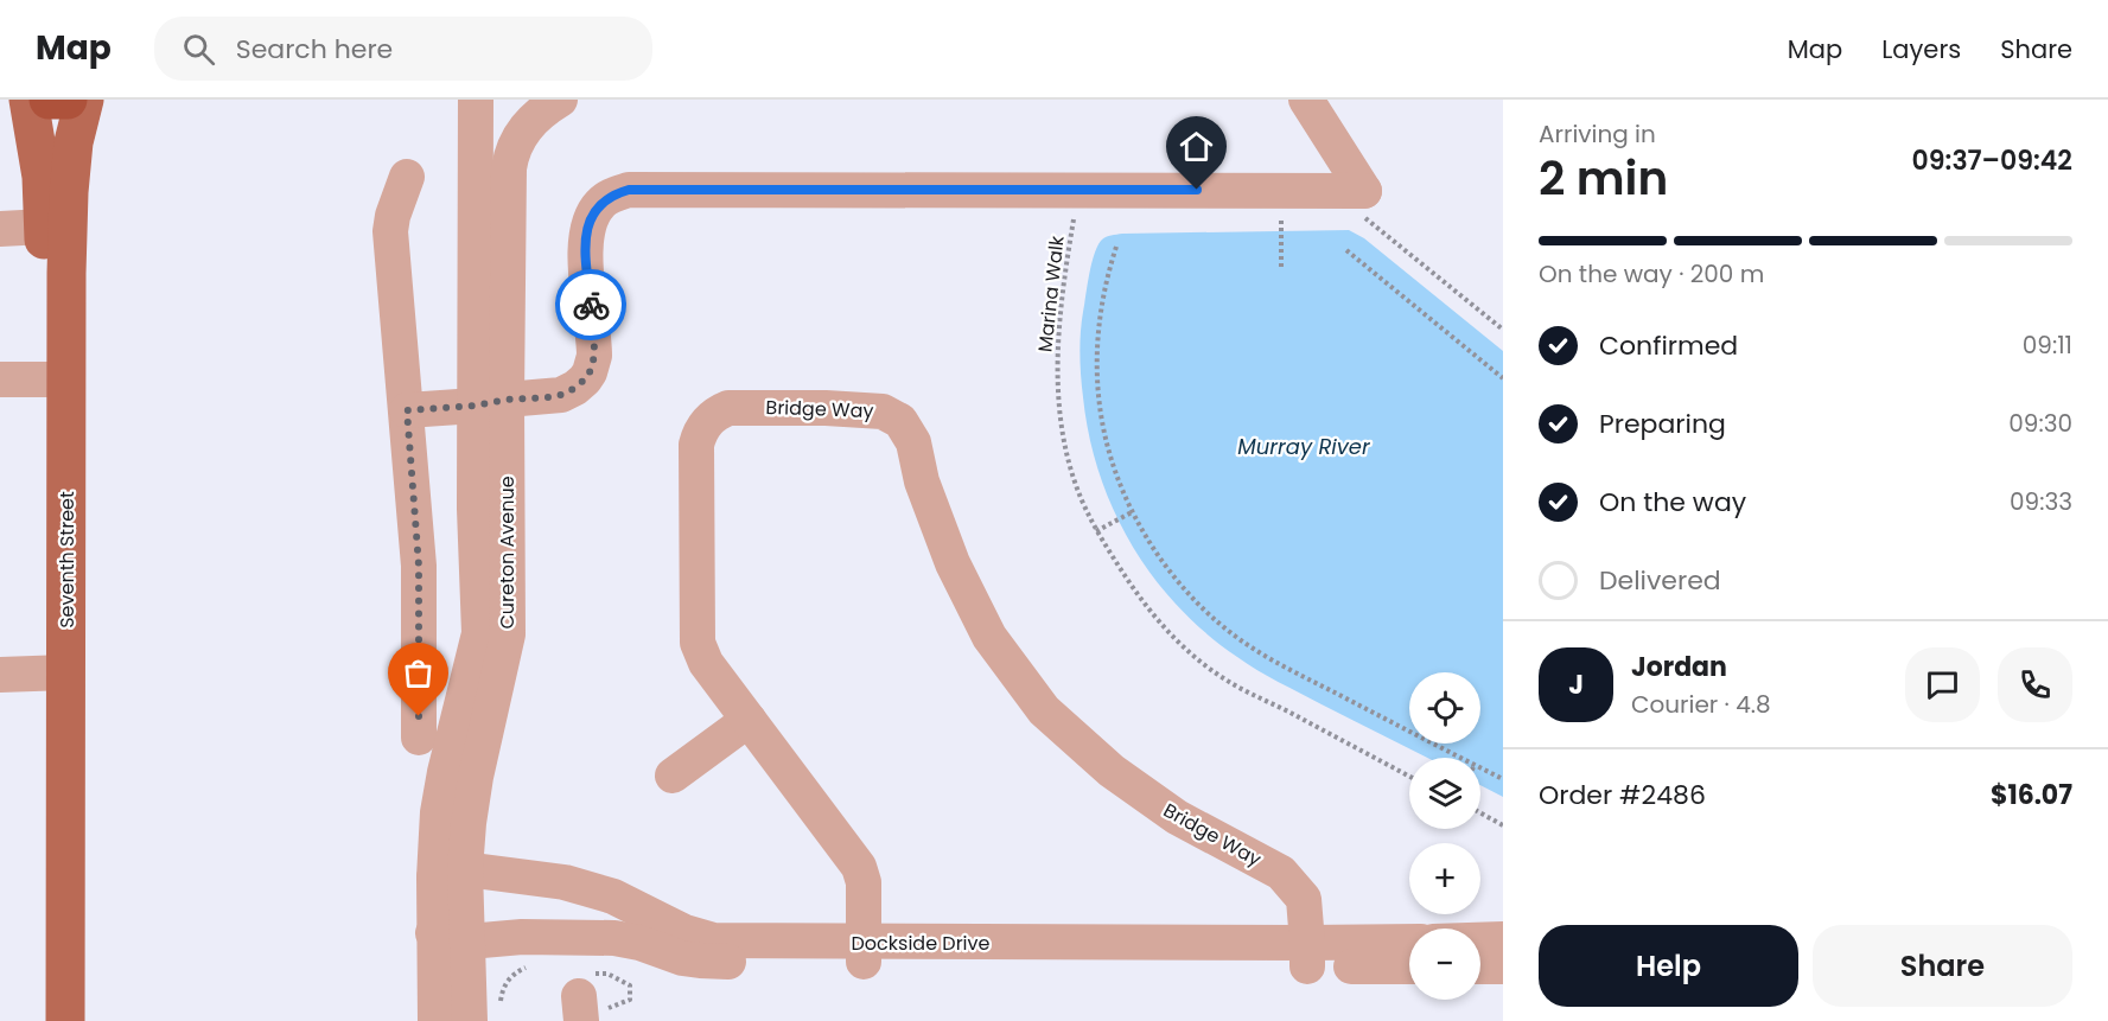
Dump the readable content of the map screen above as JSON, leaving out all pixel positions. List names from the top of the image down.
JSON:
{
  "streets": {
    "main road": ["Seventh Street"],
    "street": ["Bridge Way", "Cureton Avenue", "Dockside Drive"],
    "path": ["Marina Walk"]
  },
  "crossings": [
    ["Bridge Way", "Dockside Drive"],
    ["Cureton Avenue", "Dockside Drive"]
  ],
  "water": ["Murray River"],
  "page": {
    "header": "Map",
    "search": "Search here",
    "nav": ["Map", "Layers", "Share"],
    "heading": ["2 min", "Arriving in", "09:37–09:42"],
    "panel": [
      "Jordan",
      "Courier · 4.8",
      "Order #2486",
      "$16.07"
    ],
    "bar": "On the way · 200 m",
    "list": [
      ["Confirmed", "09:11"],
      ["Preparing", "09:30"],
      ["On the way", "09:33"],
      "Delivered"
    ],
    "round": "J",
    "map_buttons": ["+", "−"],
    "buttons": ["Help", "Share"]
  }
}
